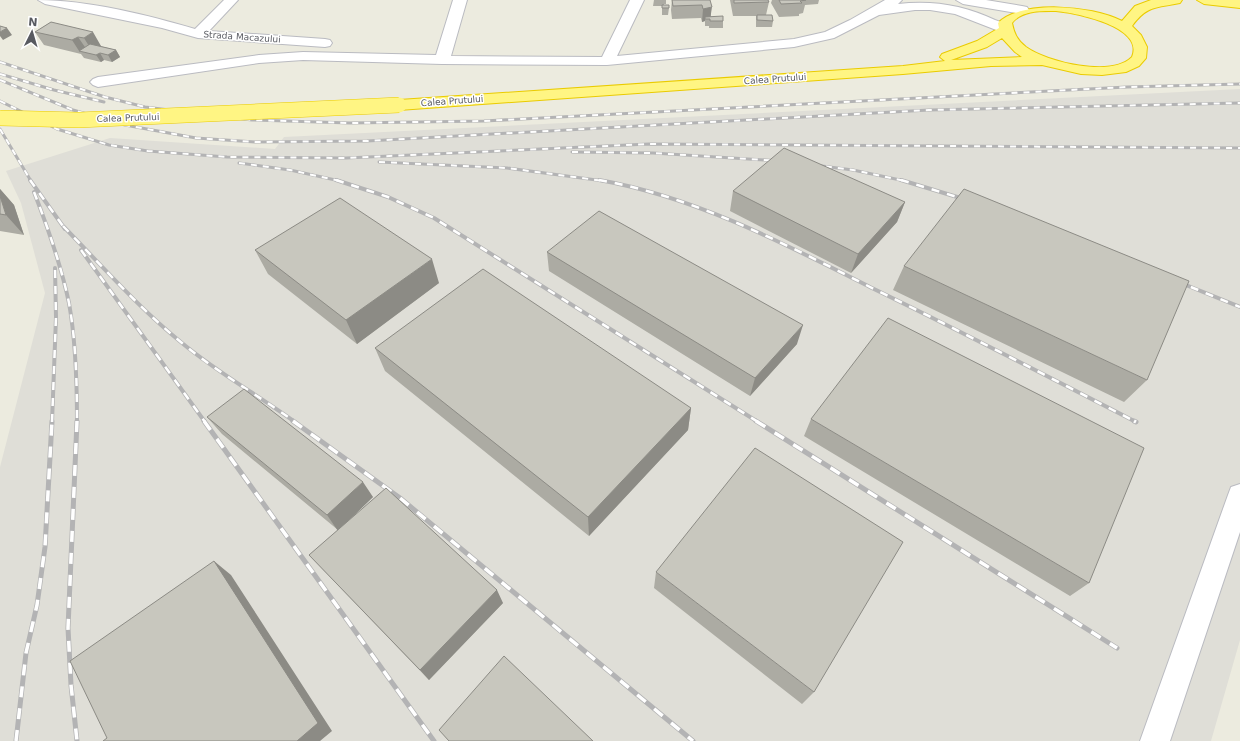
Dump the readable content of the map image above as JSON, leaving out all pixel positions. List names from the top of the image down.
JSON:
{
  "streets": {
    "highway": ["Calea Prutului"],
    "street": ["Strada Macazului"]
  },
  "north": "top"
}
